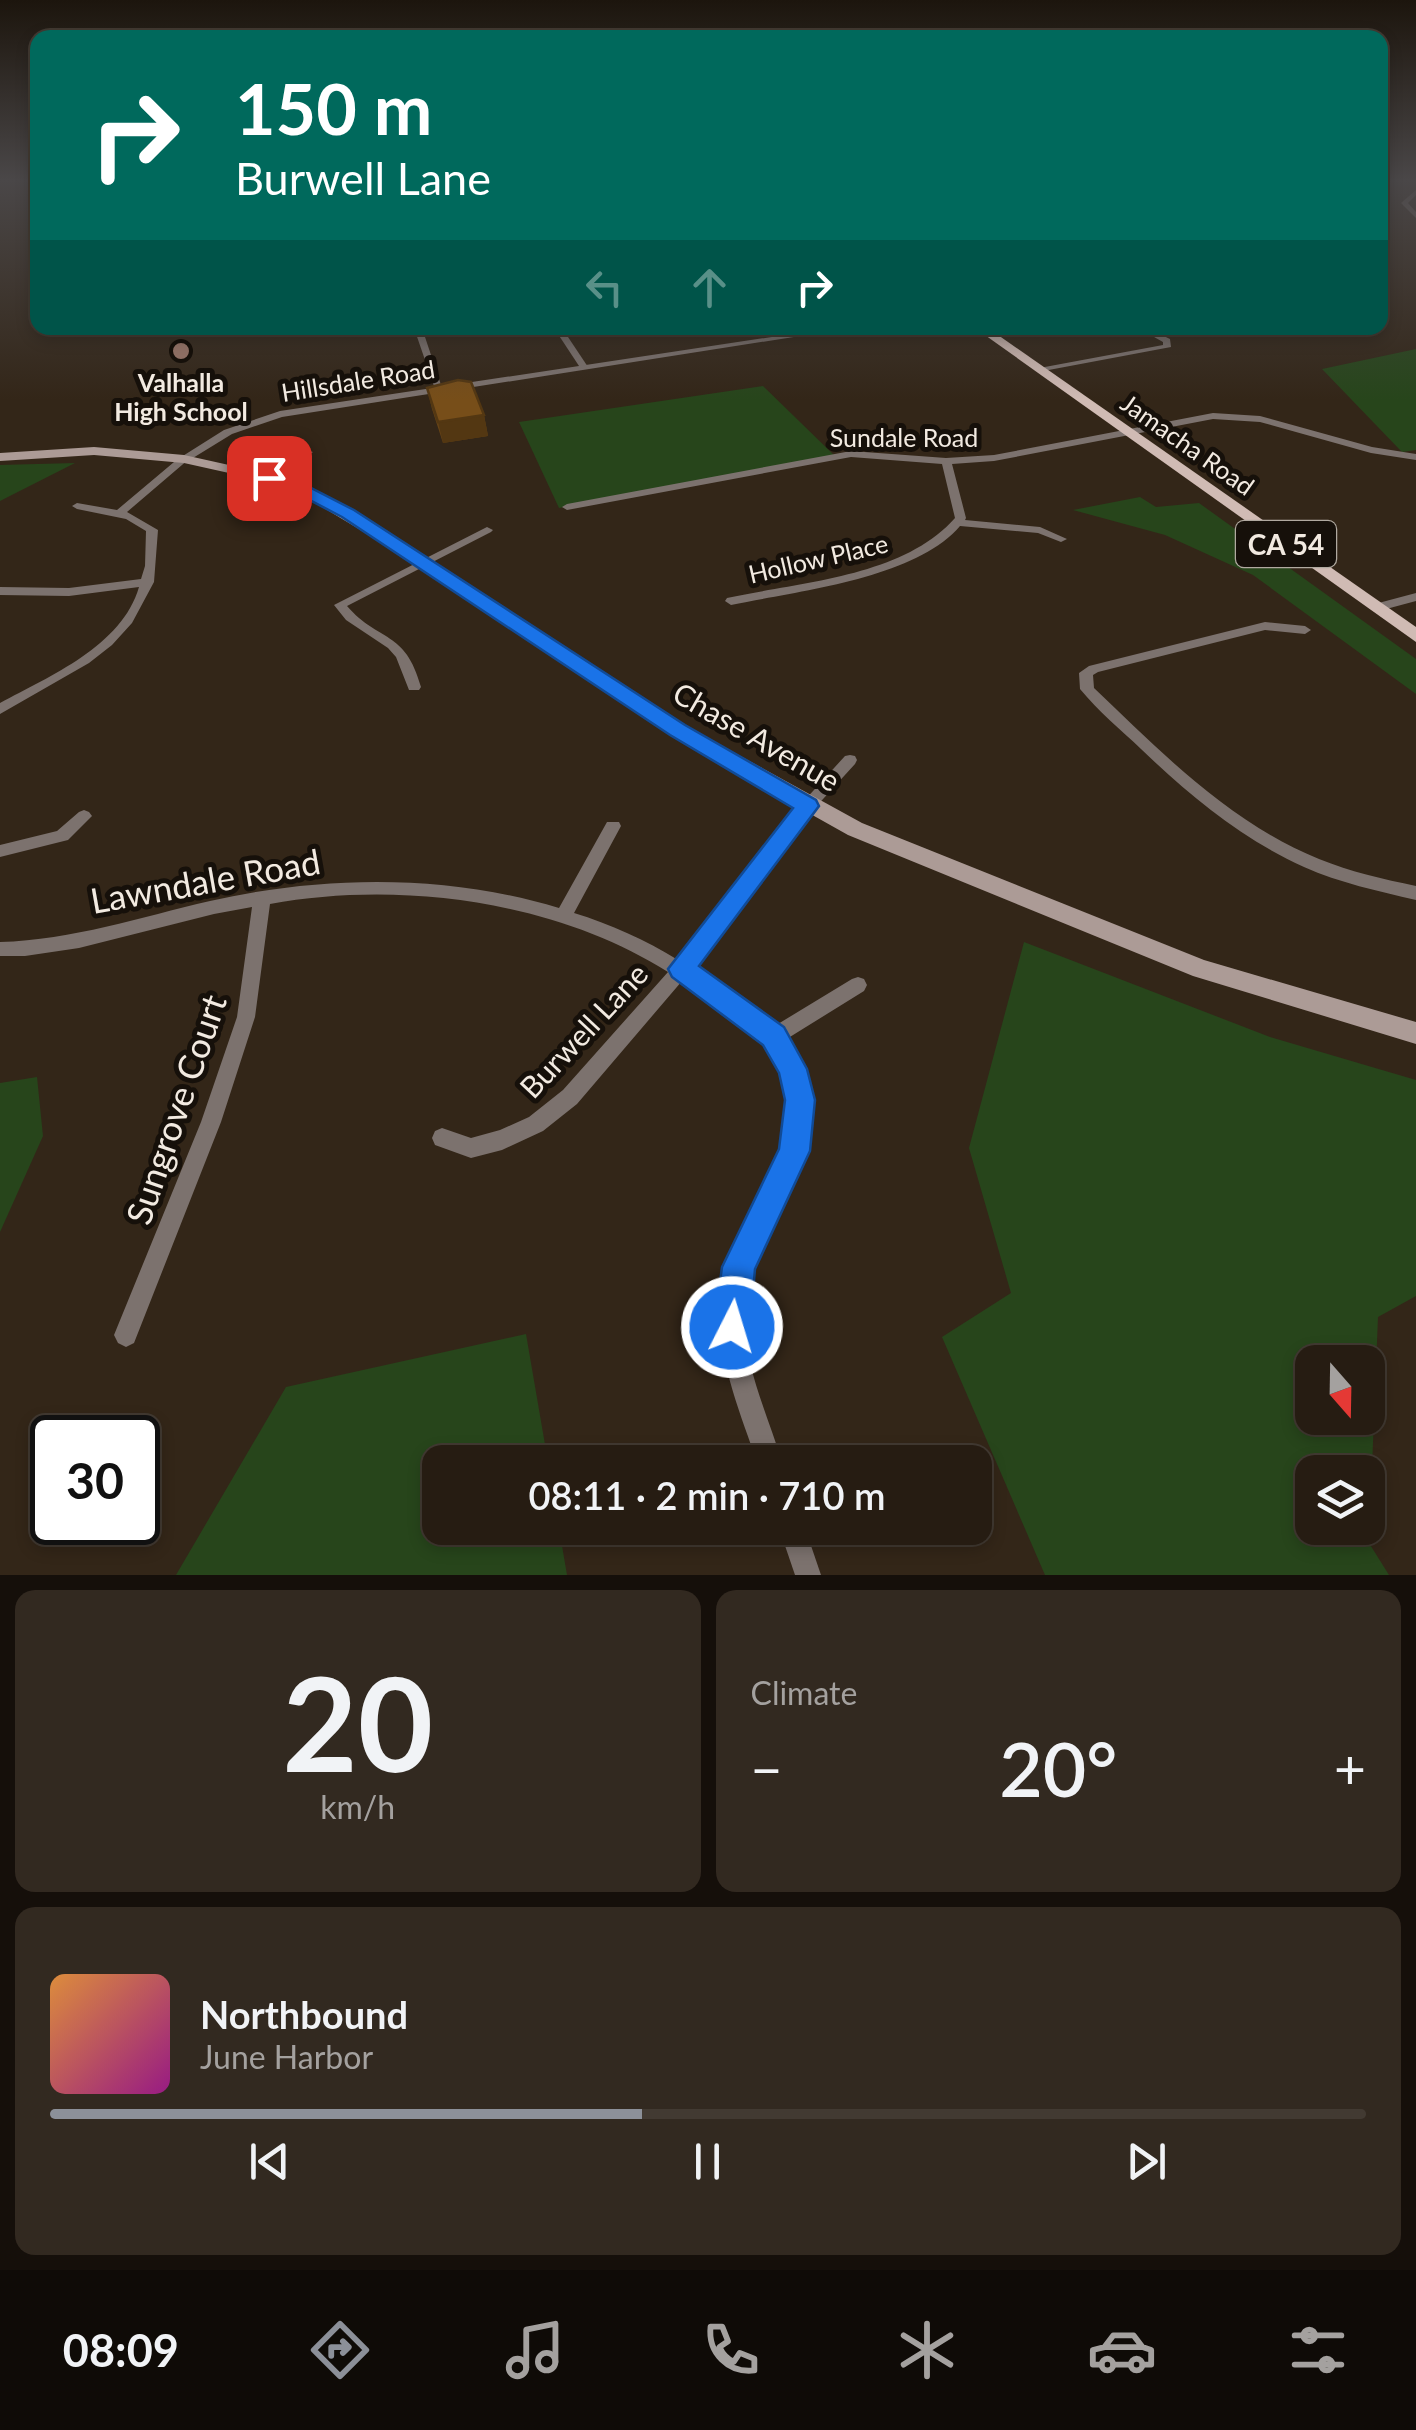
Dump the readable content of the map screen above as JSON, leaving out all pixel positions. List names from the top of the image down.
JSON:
{
  "streets": {
    "main road": ["Jamacha Road", "CA 54", "Chase Avenue"],
    "street": [
      "Hillsdale Road",
      "Sundale Road",
      "Hollow Place",
      "Lawndale Road",
      "Burwell Lane",
      "Sungrove Court"
    ]
  },
  "crossings": [
    ["Hillsdale Road", "Chase Avenue"],
    ["Sundale Road", "Jamacha Road"],
    ["Chase Avenue", "Burwell Lane"],
    ["Lawndale Road", "Burwell Lane"],
    ["Lawndale Road", "Sungrove Court"]
  ],
  "places": ["Valhalla High School"],
  "north": "bottom",
  "page": {
    "turn": ["150 m", "Burwell Lane"],
    "limit": "30",
    "trip": "08:11 · 2 min · 710 m",
    "tile": [
      ["20", "km/h"],
      "Climate"
    ],
    "heat": ["−", "20°", "+"],
    "song": ["Northbound", "June Harbor"],
    "tabs": "08:09"
  }
}
